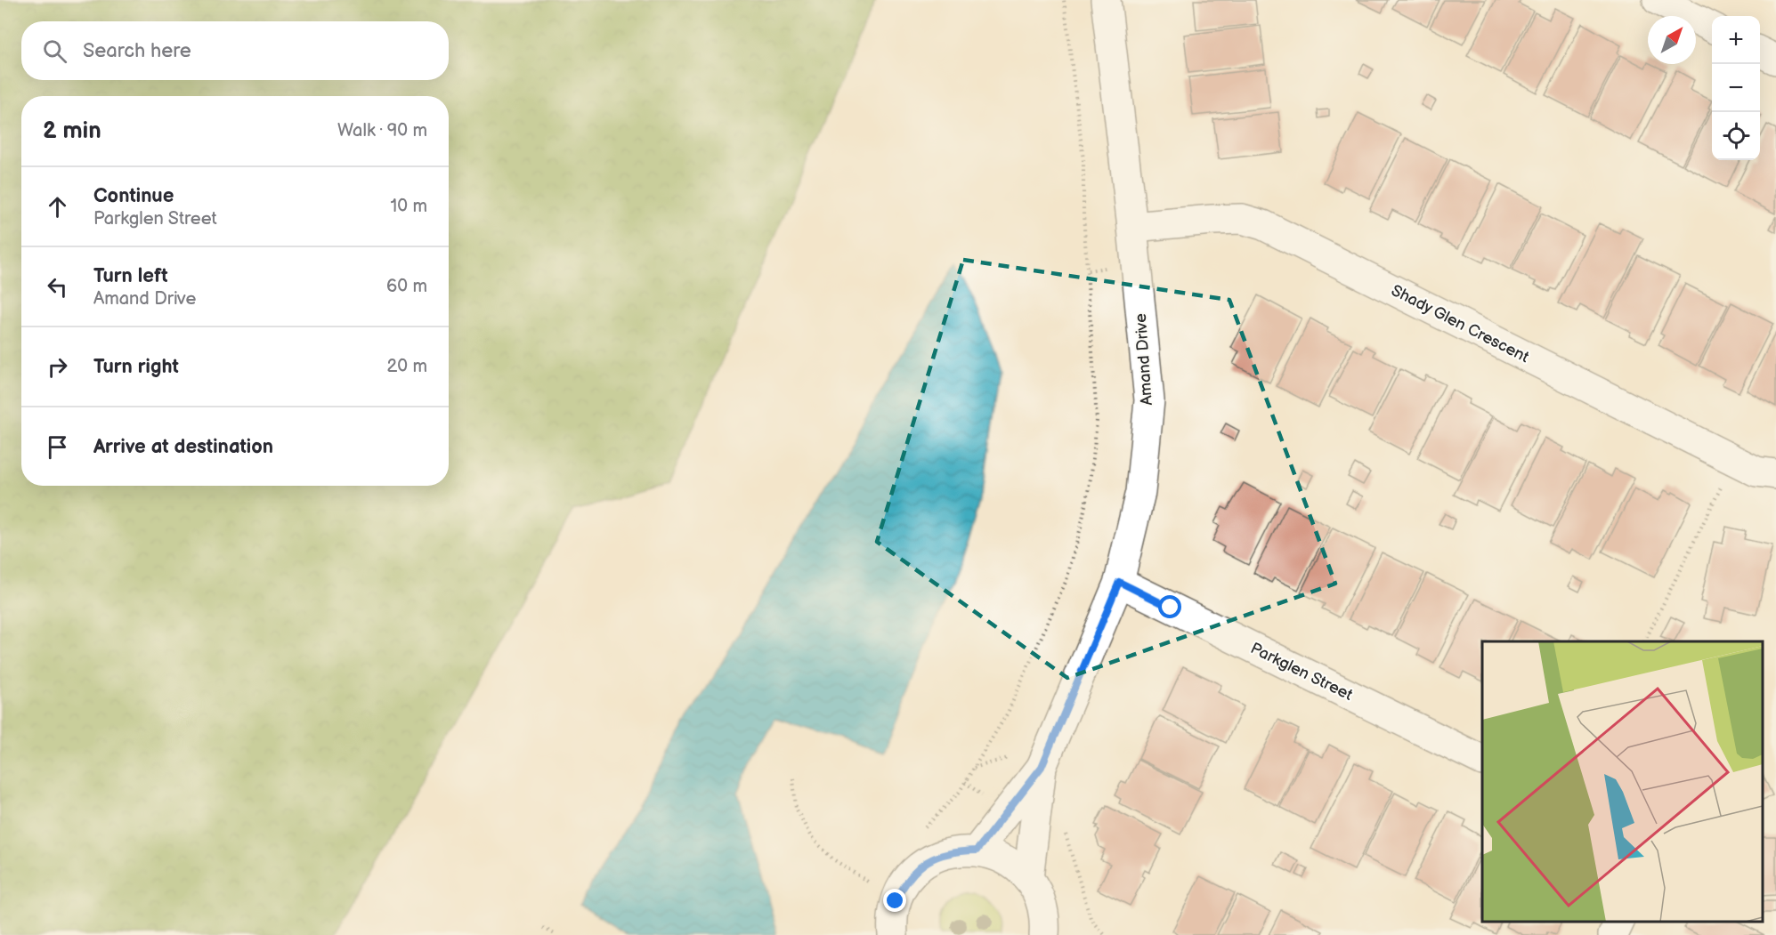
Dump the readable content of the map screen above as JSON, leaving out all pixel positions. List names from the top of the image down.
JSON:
{
  "streets": {
    "street": ["Shady Glen Crescent", "Amand Drive", "Parkglen Street"]
  },
  "crossings": [
    ["Shady Glen Crescent", "Amand Drive"],
    ["Amand Drive", "Parkglen Street"]
  ],
  "north": "top right",
  "page": {
    "map_buttons": ["+", "−"],
    "search": "Search here",
    "heading": ["2 min", "Walk · 90 m"],
    "list": [
      ["Continue", "Parkglen Street", "10 m"],
      ["Turn left", "Amand Drive", "60 m"],
      ["Turn right", "20 m"],
      "Arrive at destination"
    ]
  }
}
